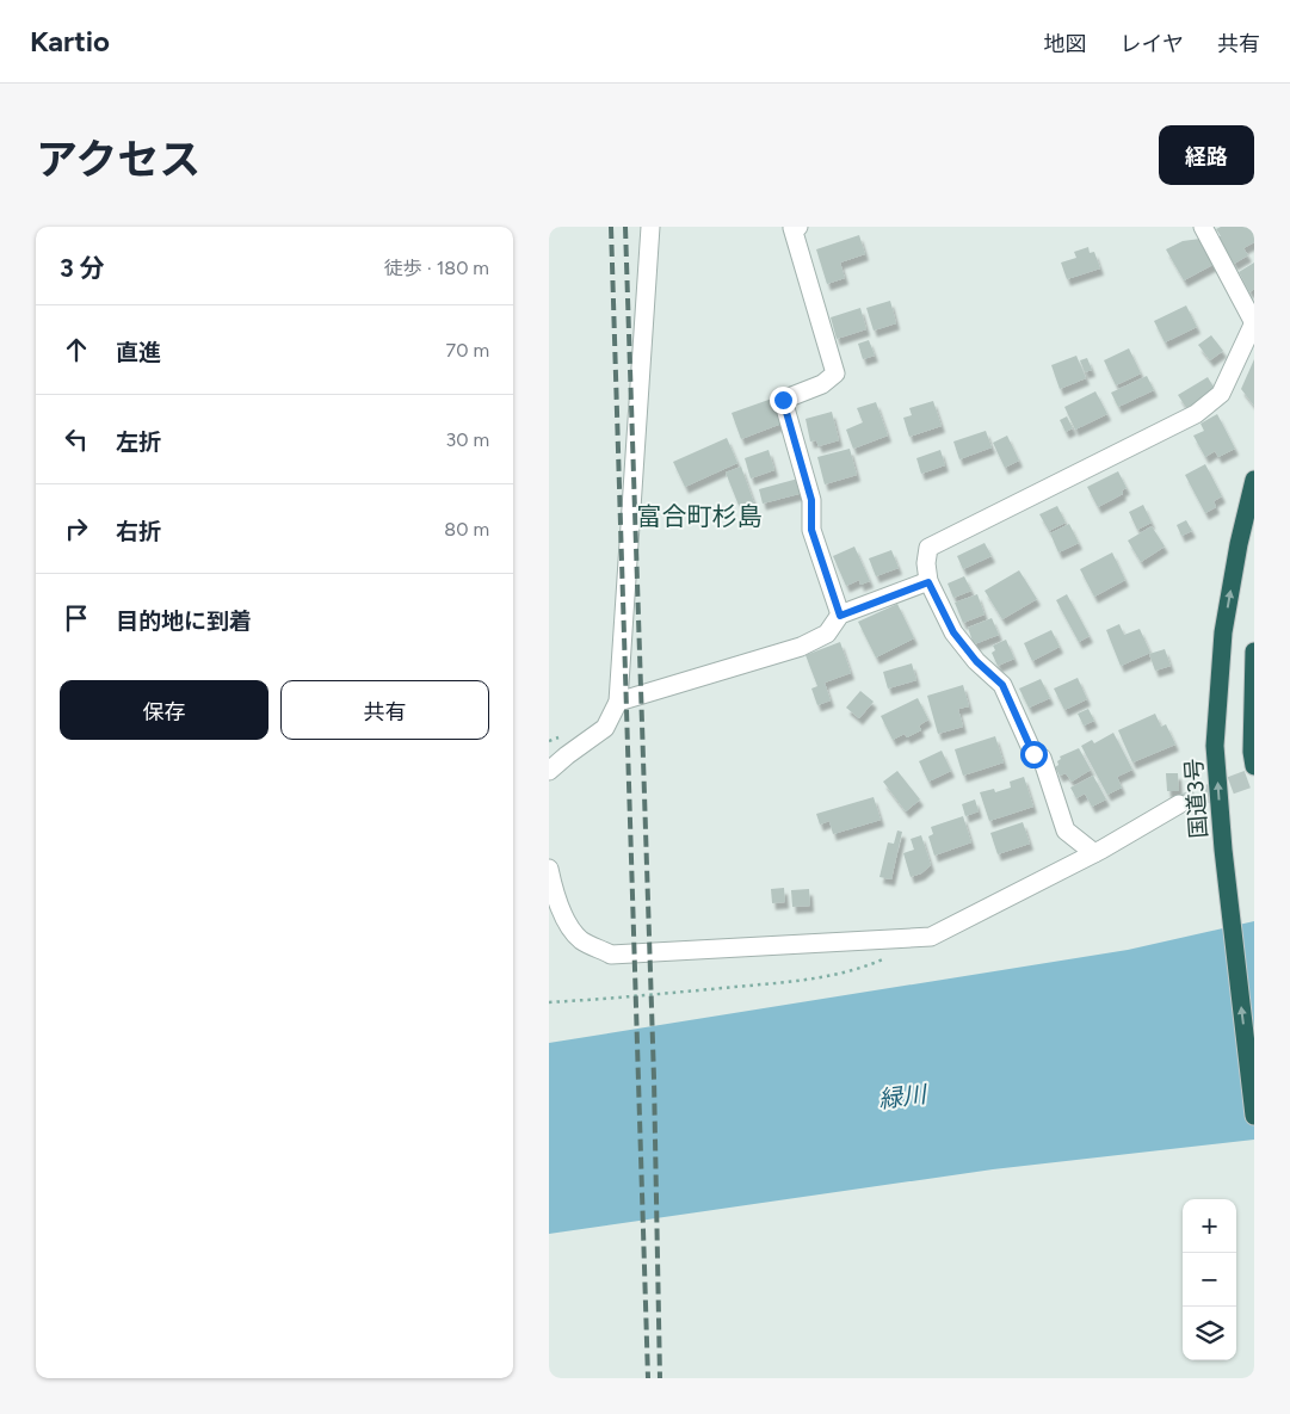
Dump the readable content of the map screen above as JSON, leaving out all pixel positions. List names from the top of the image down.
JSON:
{
  "streets": {
    "highway": ["国道3号"]
  },
  "one_way": ["国道3号"],
  "districts": ["富合町杉島"],
  "water": ["緑川"],
  "page": {
    "header": "Kartio",
    "nav": ["地図", "レイヤ", "共有"],
    "title": "アクセス",
    "buttons": [
      "経路",
      ["保存", "共有"]
    ],
    "heading": ["3 分", "徒歩 · 180 m"],
    "list": [
      ["直進", "70 m"],
      ["左折", "30 m"],
      ["右折", "80 m"],
      "目的地に到着"
    ],
    "map_buttons": ["+", "−"]
  }
}
